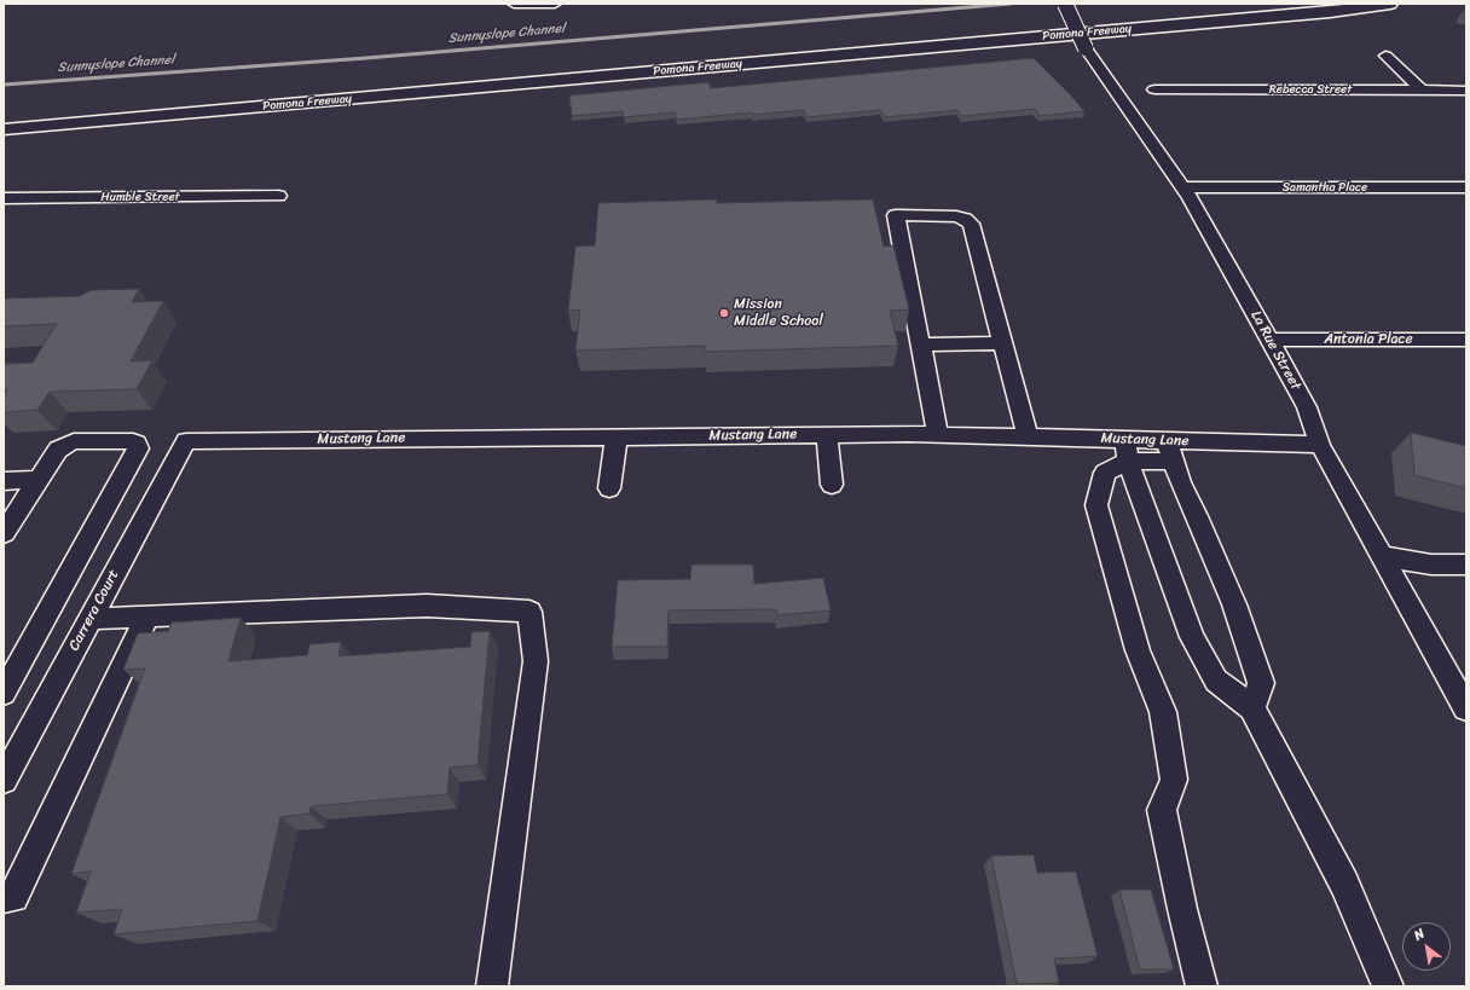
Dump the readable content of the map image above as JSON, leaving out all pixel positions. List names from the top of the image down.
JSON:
{
  "streets": {
    "highway": ["Pomona Freeway"],
    "street": [
      "Rebecca Street",
      "Samantha Place",
      "Humble Street",
      "Antonia Place",
      "La Rue Street",
      "Mustang Lane",
      "Carrera Court"
    ]
  },
  "crossings": [
    ["Samantha Place", "La Rue Street"],
    ["Antonia Place", "La Rue Street"],
    ["La Rue Street", "Mustang Lane"],
    ["Mustang Lane", "Carrera Court"]
  ],
  "water": ["Sunnyslope Channel"],
  "places": ["Mission Middle School"],
  "north": "top left"
}
